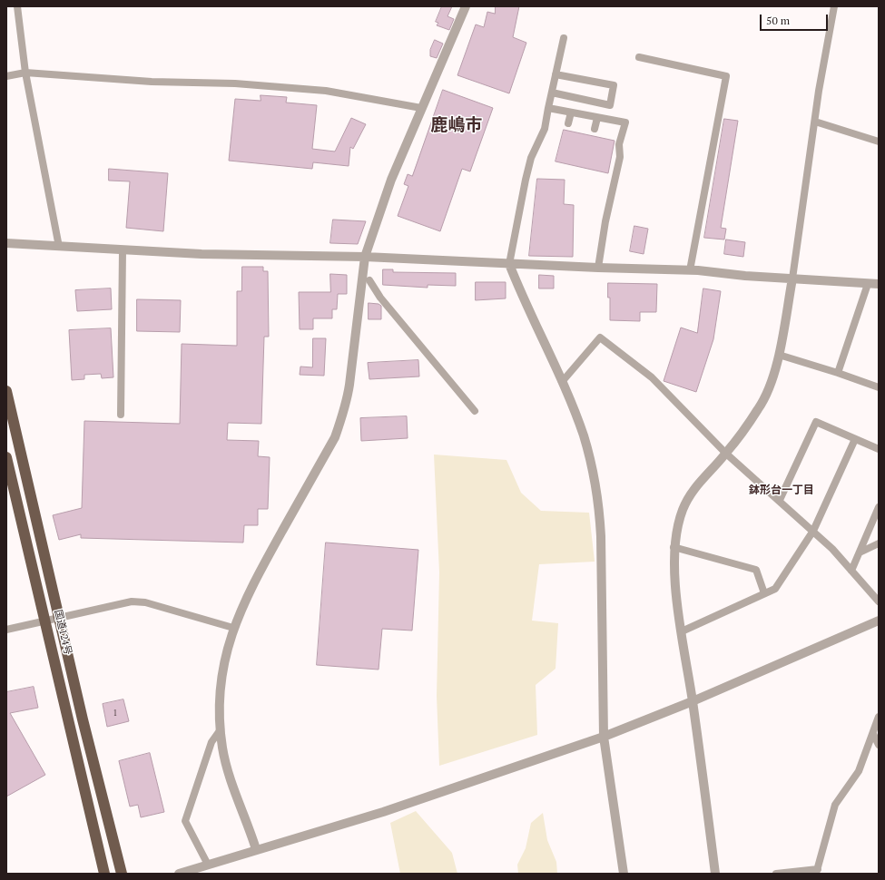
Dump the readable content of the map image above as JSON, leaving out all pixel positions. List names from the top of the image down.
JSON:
{
  "streets": {
    "highway": ["国道124号"]
  },
  "districts": ["鹿嶋市", "鉢形台一丁目"],
  "house_numbers": ["1"],
  "scale_bar": "50 m"
}
